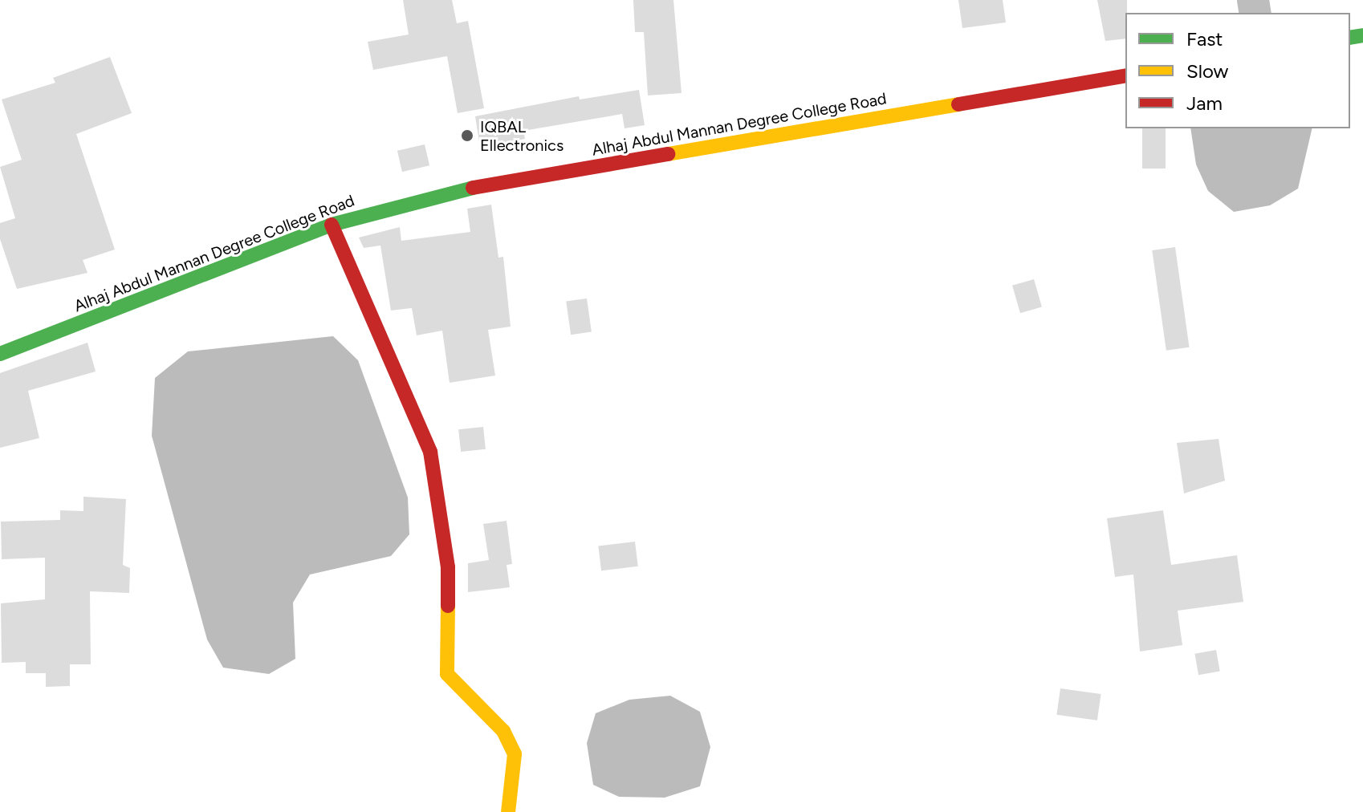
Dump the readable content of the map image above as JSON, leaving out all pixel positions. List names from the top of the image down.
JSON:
{
  "streets": {
    "street": ["Alhaj Abdul Mannan Degree College Road"]
  },
  "places": ["IQBAL Ellectronics"],
  "legend": ["Fast", "Slow", "Jam"]
}
